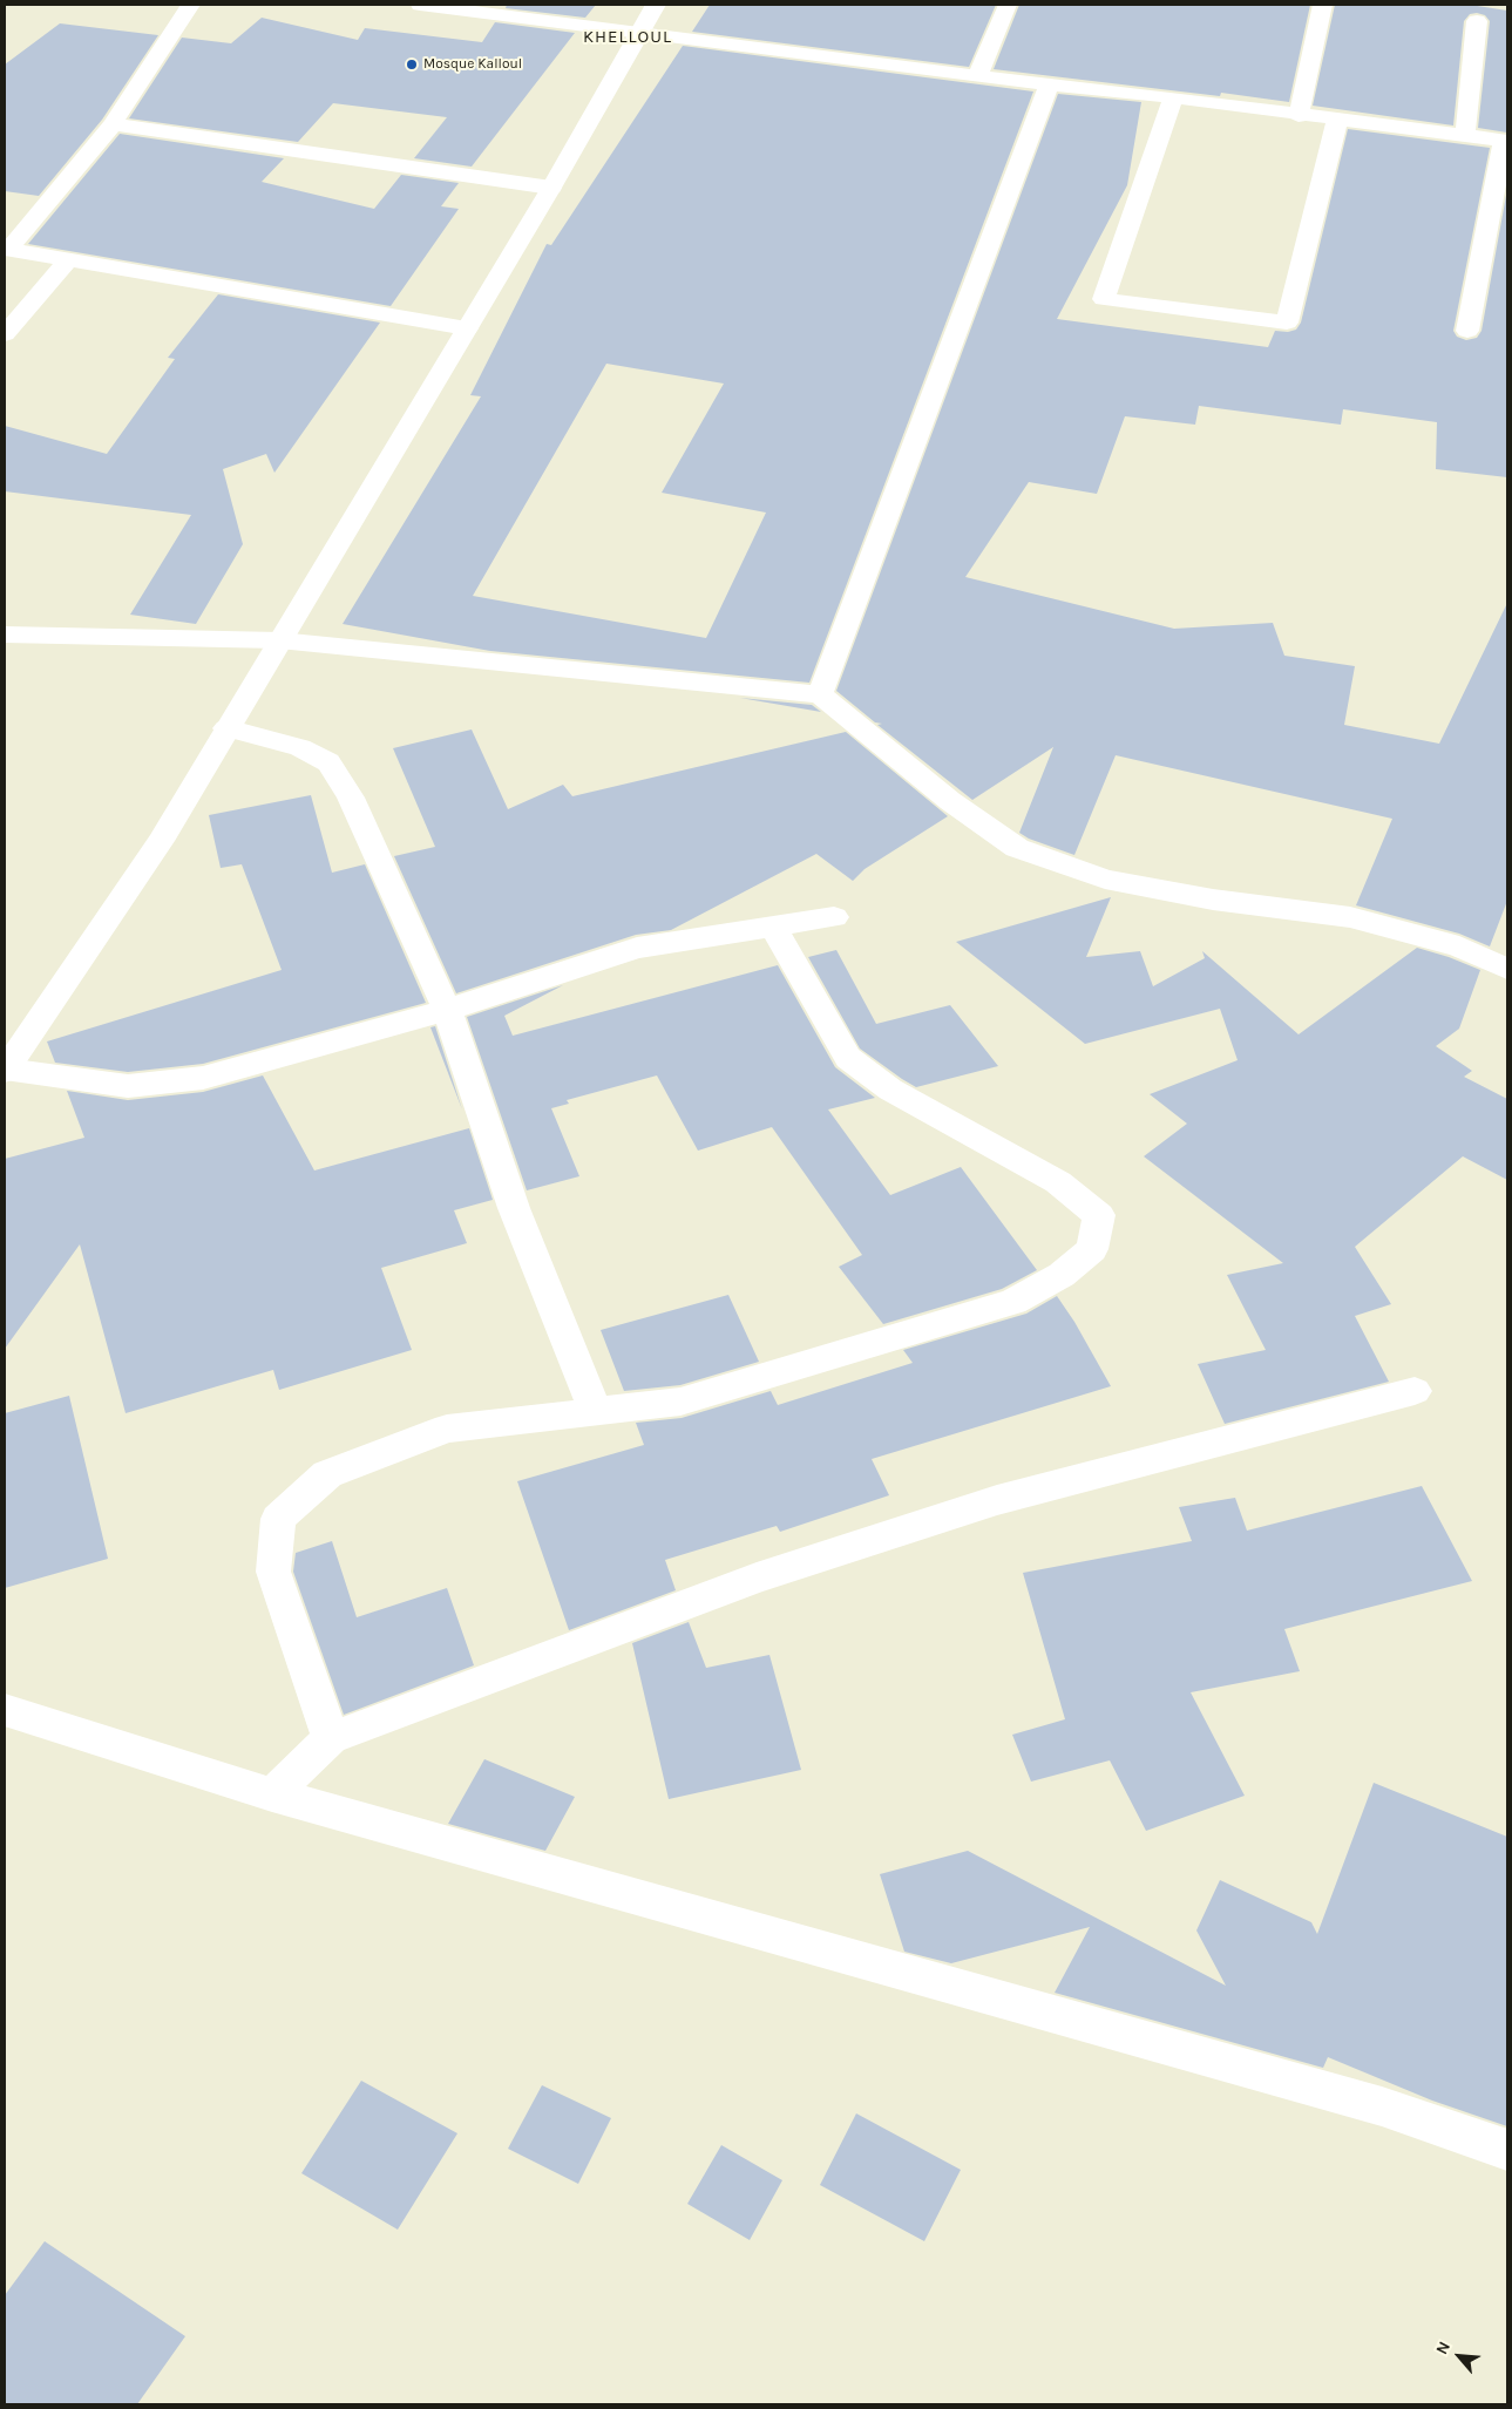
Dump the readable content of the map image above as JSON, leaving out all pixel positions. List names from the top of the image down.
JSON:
{
  "districts": ["KHELLOUL"],
  "places": ["Mosque Kalloul"],
  "north": "top left"
}
